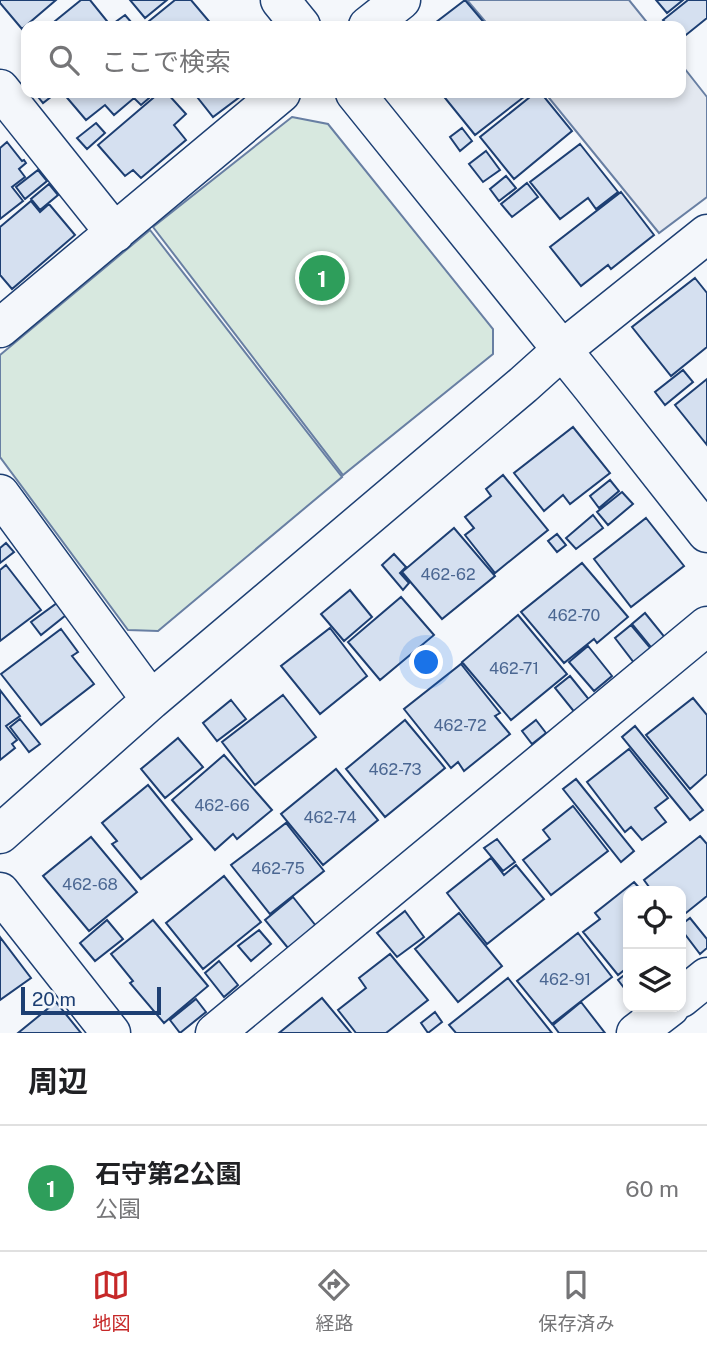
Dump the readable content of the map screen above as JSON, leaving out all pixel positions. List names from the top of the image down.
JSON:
{
  "house_numbers": [
    "462-62",
    "462-70",
    "462-71",
    "462-72",
    "462-73",
    "462-66",
    "462-74",
    "462-75",
    "462-68",
    "462-91"
  ],
  "scale_bar": "20 m",
  "page": {
    "search": "ここで検索",
    "pins": "1",
    "scale": "20 m",
    "heading": "周辺",
    "list": [
      {
        "mark": "1",
        "name": "石守第2公園",
        "note": "公園",
        "value": "60 m"
      }
    ],
    "nav": ["地図", "経路", "保存済み"]
  }
}
